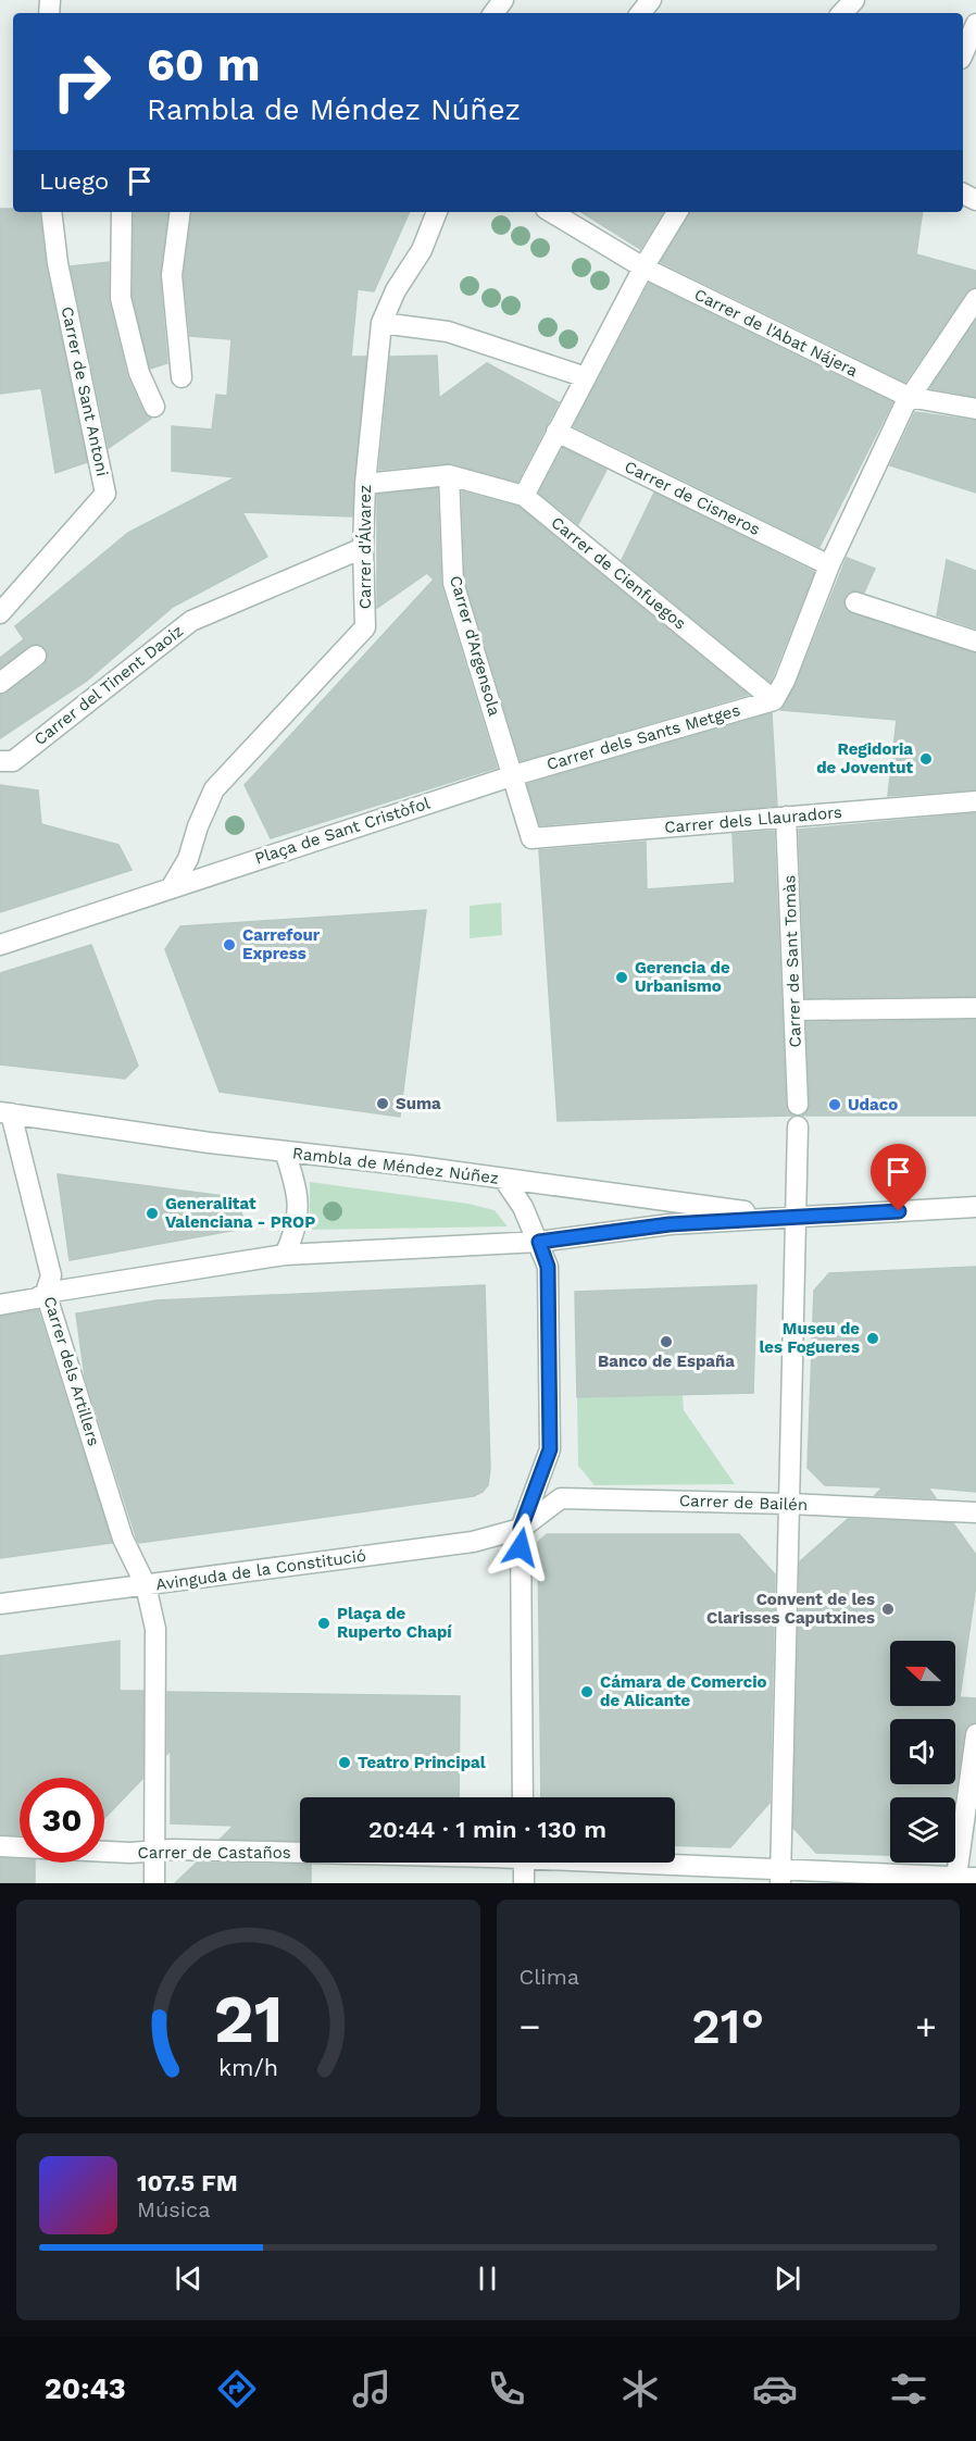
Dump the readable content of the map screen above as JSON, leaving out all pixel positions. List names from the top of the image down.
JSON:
{
  "streets": {
    "street": [
      "Carrer de l'Abat Nájera",
      "Carrer de Sant Antoni",
      "Carrer de Cisneros",
      "Carrer d'Álvarez",
      "Carrer de Cienfuegos",
      "Carrer d'Argensola",
      "Carrer del Tinent Daoiz",
      "Carrer dels Sants Metges",
      "Carrer dels Llauradors",
      "Plaça de Sant Cristòfol",
      "Carrer de Sant Tomàs",
      "Rambla de Méndez Núñez",
      "Carrer dels Artillers",
      "Carrer de Bailén",
      "Avinguda de la Constitució",
      "Carrer de Castaños"
    ]
  },
  "crossings": [
    ["Carrer d'Álvarez", "Carrer del Tinent Daoiz"],
    ["Carrer d'Álvarez", "Plaça de Sant Cristòfol"],
    ["Carrer de Cienfuegos", "Carrer d'Argensola"],
    ["Carrer de Cienfuegos", "Carrer dels Sants Metges"],
    ["Carrer d'Argensola", "Carrer dels Sants Metges"],
    ["Carrer d'Argensola", "Carrer dels Llauradors"],
    ["Carrer d'Argensola", "Plaça de Sant Cristòfol"],
    ["Carrer dels Sants Metges", "Plaça de Sant Cristòfol"],
    ["Carrer dels Llauradors", "Carrer de Sant Tomàs"],
    ["Rambla de Méndez Núñez", "Carrer dels Artillers"],
    ["Carrer dels Artillers", "Avinguda de la Constitució"],
    ["Carrer dels Artillers", "Carrer de Castaños"],
    ["Carrer de Bailén", "Avinguda de la Constitució"]
  ],
  "places": [
    "Regidoria de Joventut",
    "Carrefour Express",
    "Gerencia de Urbanismo",
    "Suma",
    "Udaco",
    "Generalitat Valenciana - PROP",
    "Museu de les Fogueres",
    "Banco de España",
    "Convent de les Clarisses Caputxines",
    "Plaça de Ruperto Chapí",
    "Cámara de Comercio de Alicante",
    "Teatro Principal"
  ],
  "north": "left",
  "page": {
    "turn": ["60 m", "Rambla de Méndez Núñez"],
    "then": "Luego",
    "limit": "30",
    "trip": "20:44 · 1 min · 130 m",
    "tile": "Clima",
    "heat": ["−", "21°", "+"],
    "song": ["107.5 FM", "Música"],
    "tabs": "20:43",
    "gauge": ["21", "km/h"]
  }
}
